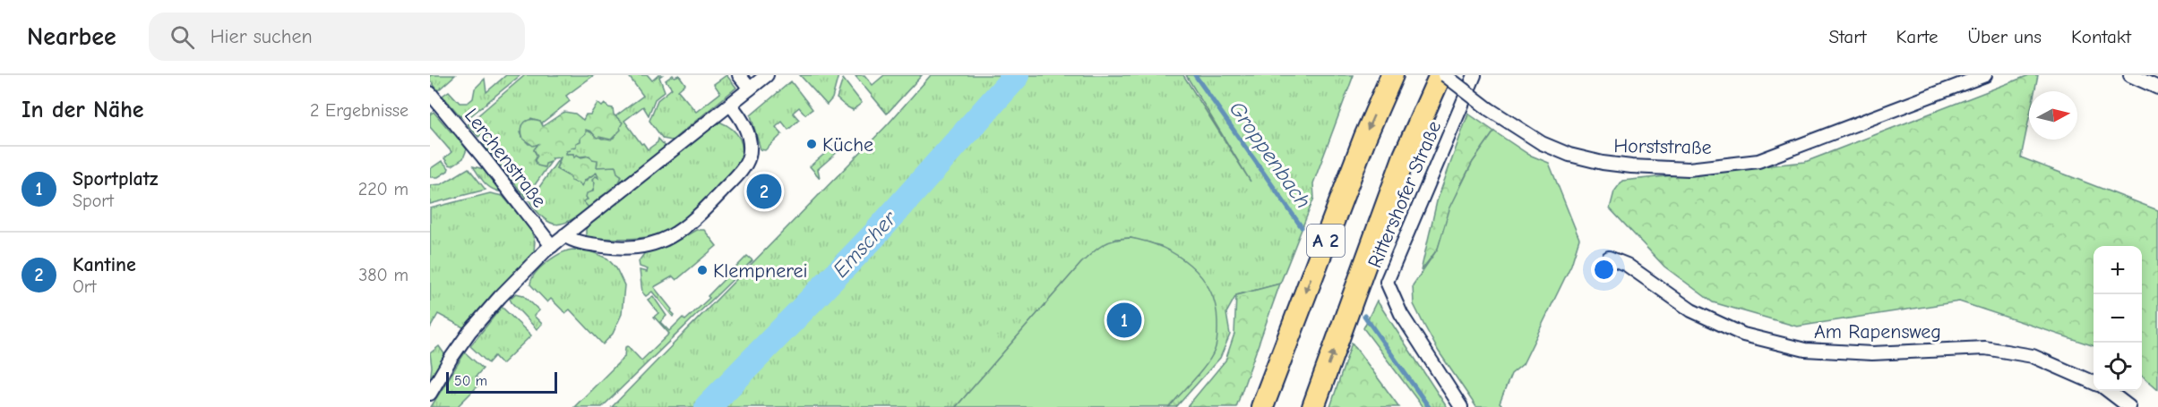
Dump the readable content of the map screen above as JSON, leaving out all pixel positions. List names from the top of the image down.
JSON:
{
  "streets": {
    "highway": ["A 2"],
    "street": [
      "Horststraße",
      "Lerchenstraße",
      "Rittershofer Straße",
      "Am Rapensweg"
    ]
  },
  "water": ["Groppenbach", "Emscher"],
  "places": ["Küche", "Klempnerei"],
  "scale_bar": "50 m",
  "north": "right",
  "page": {
    "header": "Nearbee",
    "search": "Hier suchen",
    "nav": [
      "Start",
      "Karte",
      "Über uns",
      "Kontakt"
    ],
    "heading": ["In der Nähe", "2 Ergebnisse"],
    "list": [
      {
        "mark": "1",
        "name": "Sportplatz",
        "note": "Sport",
        "value": "220 m"
      },
      {
        "mark": "2",
        "name": "Kantine",
        "note": "Ort",
        "value": "380 m"
      }
    ],
    "pins": ["2", "1"],
    "map_buttons": ["+", "−"],
    "scale": "50 m"
  }
}
